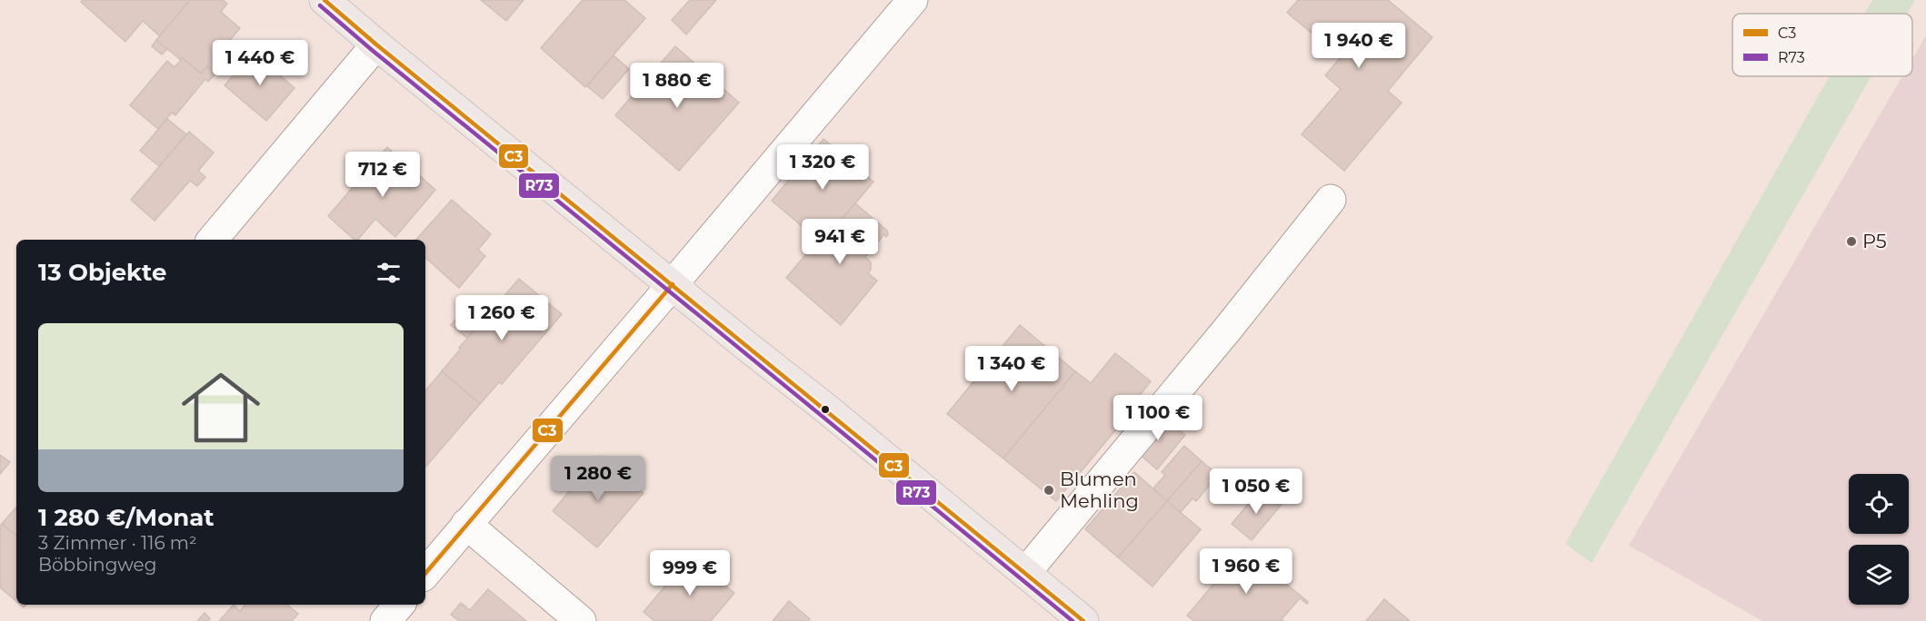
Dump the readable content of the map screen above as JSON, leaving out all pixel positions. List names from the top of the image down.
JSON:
{
  "places": ["P5", "Blumen Mehling"],
  "lines": ["transit line C3", "transit line R73"],
  "legend": ["C3", "R73"],
  "page": {
    "price": [
      "1 940 €",
      "1 440 €",
      "1 880 €",
      "1 320 €",
      "712 €",
      "941 €",
      "1 260 €",
      "1 340 €",
      "1 100 €",
      "1 280 €",
      "1 050 €",
      "1 960 €",
      "999 €"
    ],
    "heading": "13 Objekte",
    "list": [
      {
        "name": "1 280 €/Monat",
        "note": "3 Zimmer · 116 m² · Böbbingweg"
      }
    ]
  }
}
